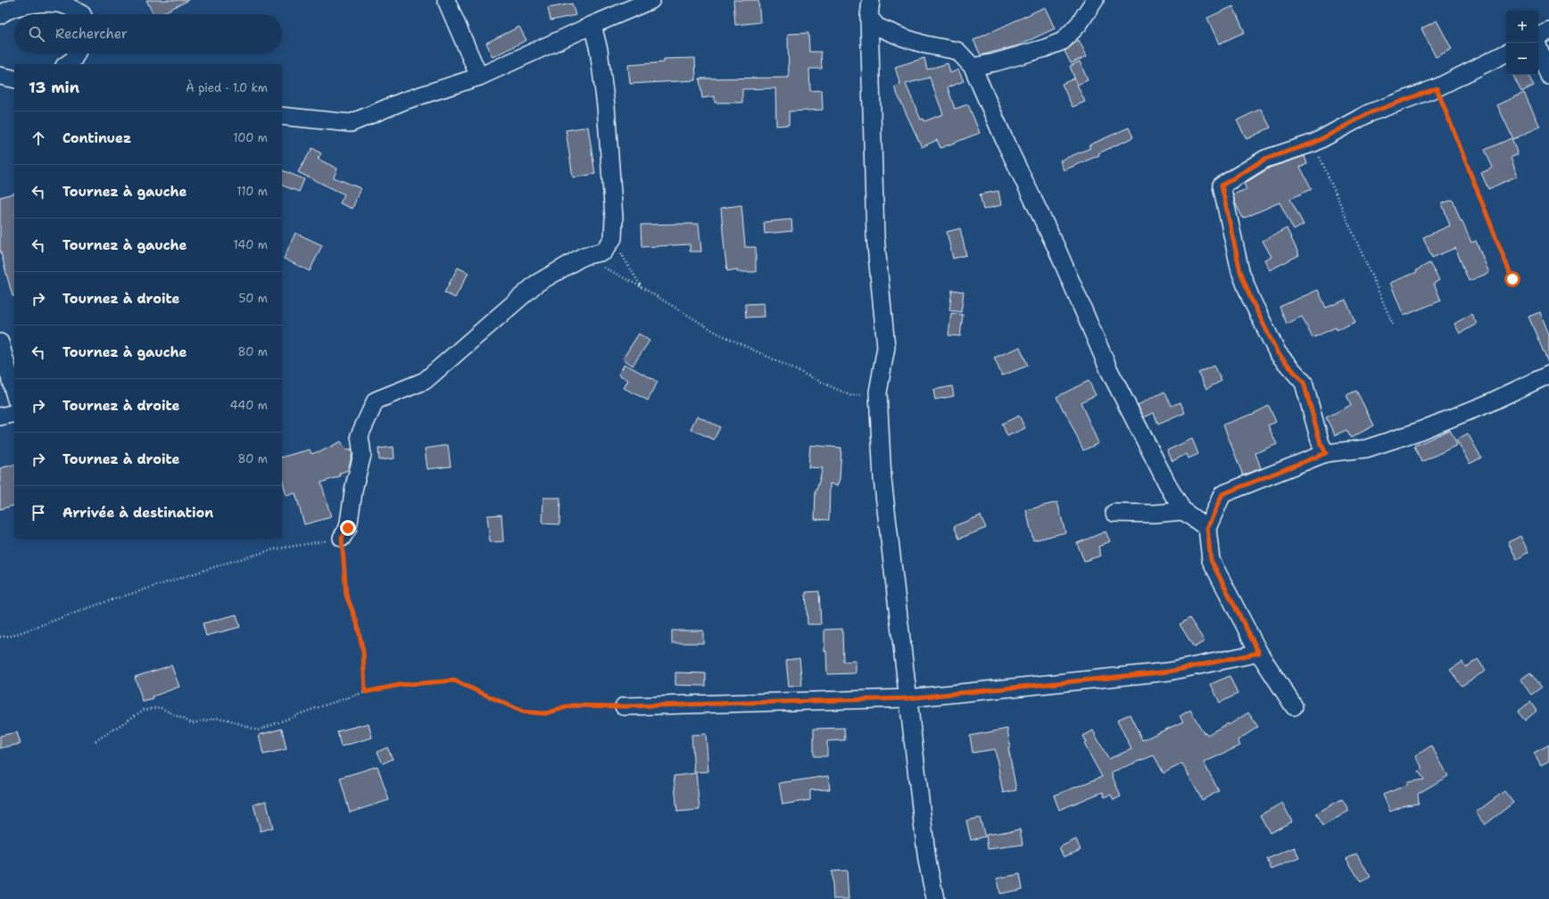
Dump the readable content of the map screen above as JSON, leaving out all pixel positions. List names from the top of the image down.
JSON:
{
  "page": {
    "map_buttons": ["+", "−"],
    "search": "Rechercher",
    "heading": ["13 min", "À pied · 1.0 km"],
    "list": [
      ["Continuez", "100 m"],
      ["Tournez à gauche", "110 m"],
      ["Tournez à gauche", "140 m"],
      ["Tournez à droite", "50 m"],
      ["Tournez à gauche", "80 m"],
      ["Tournez à droite", "440 m"],
      ["Tournez à droite", "80 m"],
      "Arrivée à destination"
    ]
  }
}
